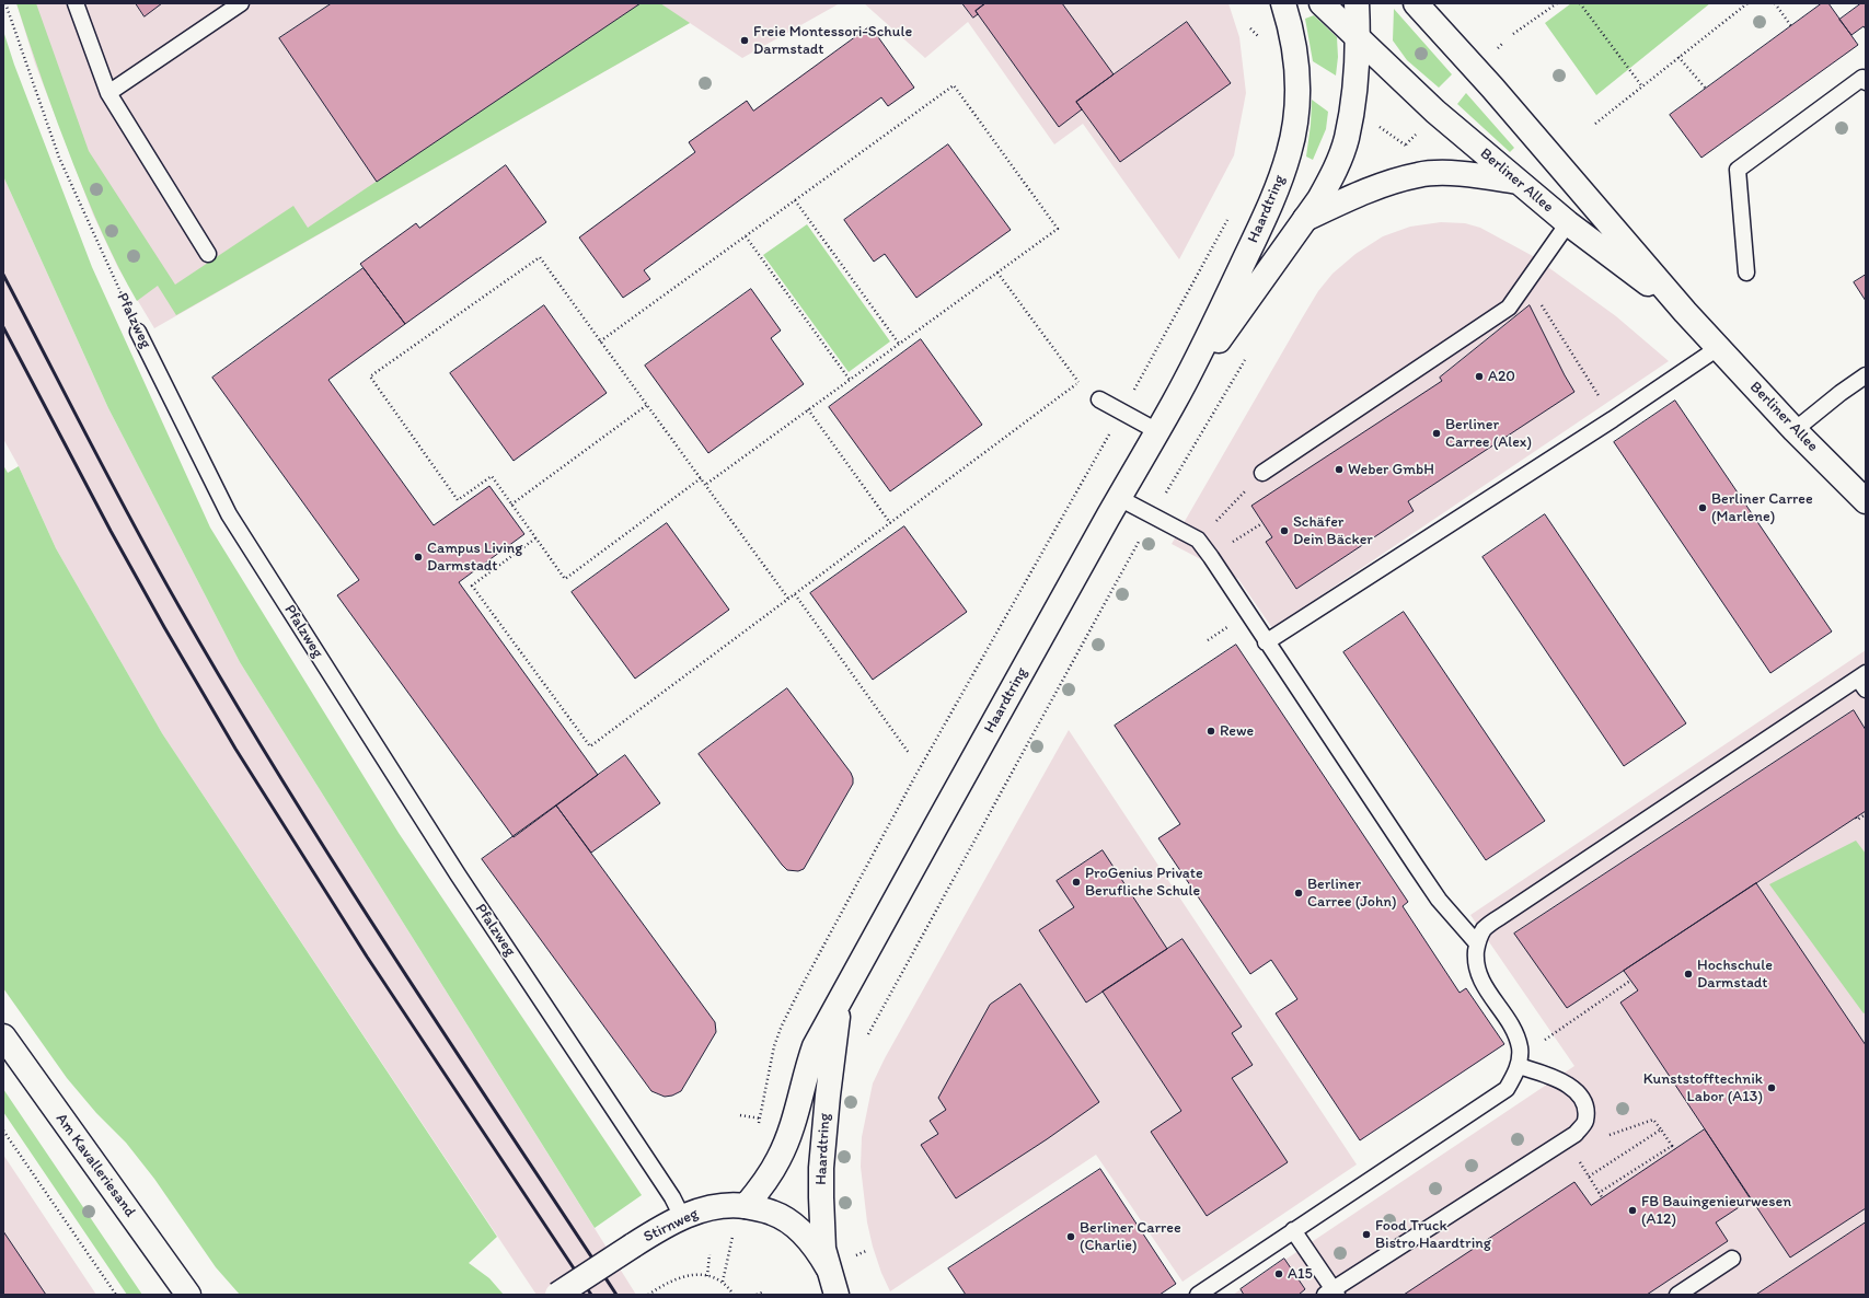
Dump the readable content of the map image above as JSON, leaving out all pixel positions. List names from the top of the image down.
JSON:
{
  "streets": {
    "main road": [
      "Berliner Allee",
      "Haardtring",
      "Am Kavalleriesand",
      "Stirnweg"
    ],
    "lane": ["Pfalzweg"]
  },
  "crossings": [
    ["Berliner Allee", "Haardtring"],
    ["Haardtring", "Stirnweg"],
    ["Pfalzweg", "Stirnweg"]
  ],
  "places": [
    "Freie Montessori-Schule Darmstadt",
    "A20",
    "Berliner Carree (Alex)",
    "Weber GmbH",
    "Berliner Carree (Marlene)",
    "Schäfer Dein Bäcker",
    "Campus Living Darmstadt",
    "Rewe",
    "ProGenius Private Berufliche Schule",
    "Berliner Carree (John)",
    "Hochschule Darmstadt",
    "Kunststofftechnik Labor (A13)",
    "FB Bauingenieurwesen (A12)",
    "Food Truck Bistro Haardtring",
    "Berliner Carree (Charlie)",
    "A15"
  ]
}
